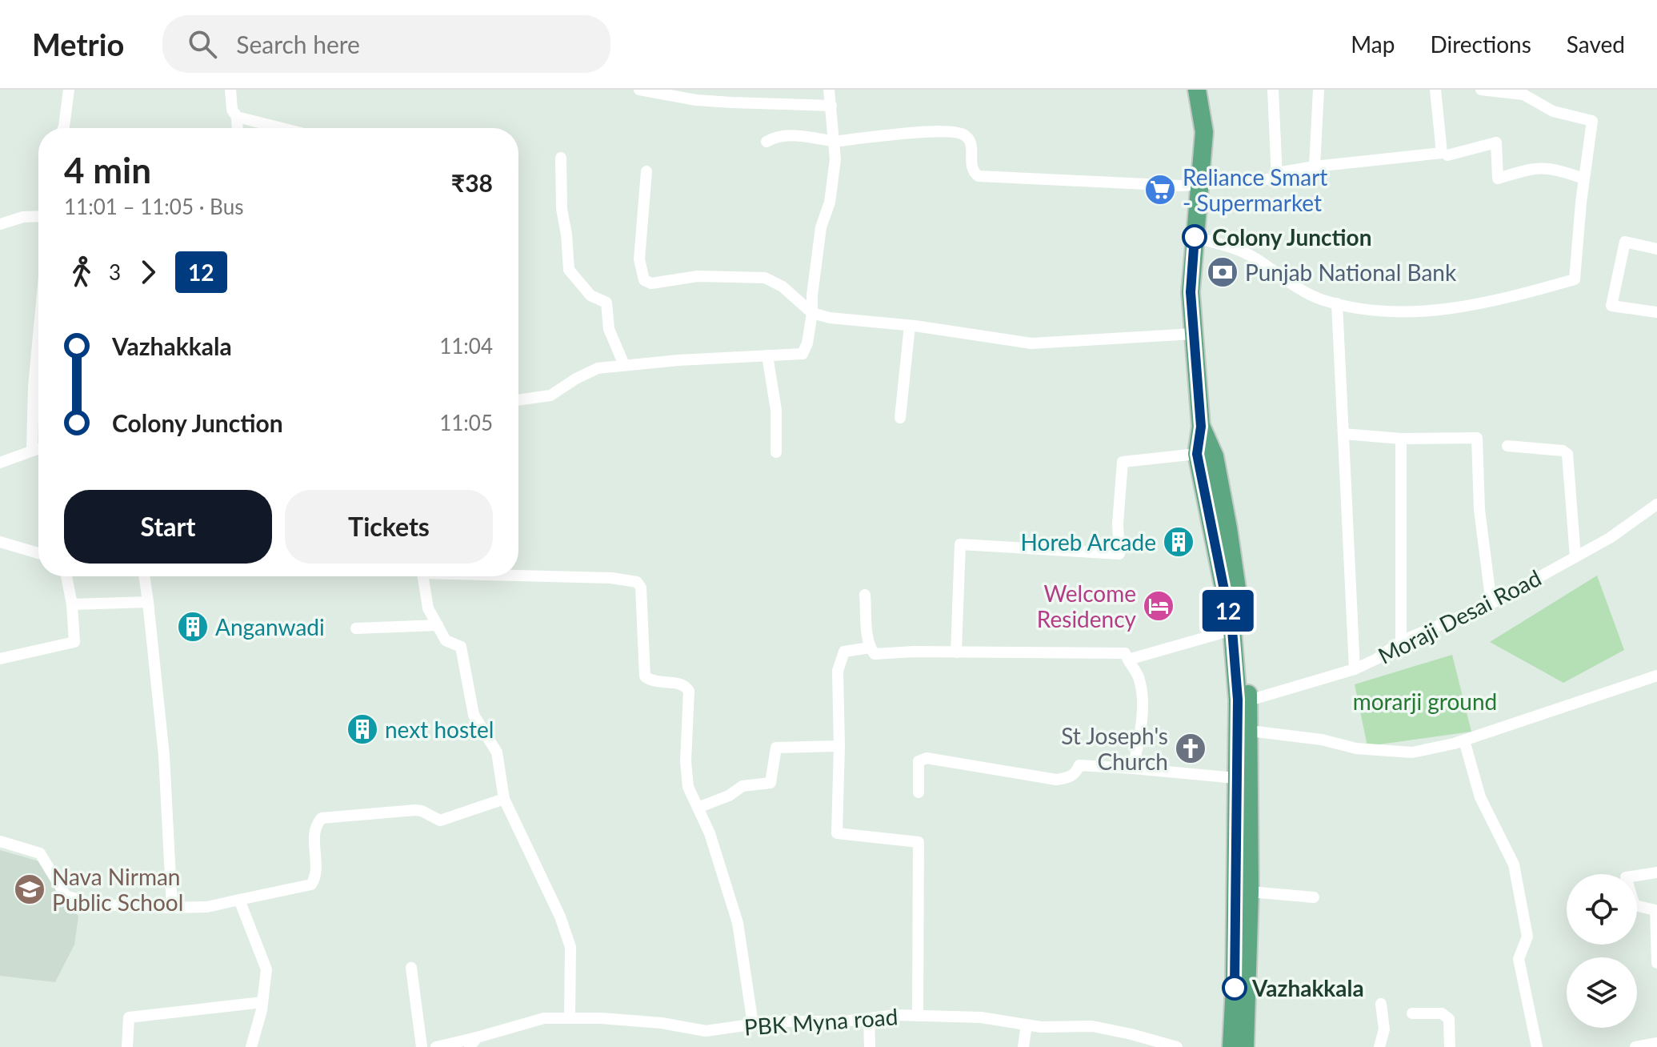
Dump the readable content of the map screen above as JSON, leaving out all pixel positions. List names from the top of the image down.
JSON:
{
  "streets": {
    "street": ["Moraji Desai Road", "PBK Myna road"]
  },
  "parks": ["morarji ground"],
  "places": {
    "supermarket": ["Reliance Smart - Supermarket"],
    "other": ["Colony Junction", "Vazhakkala"],
    "bank": ["Punjab National Bank"],
    "building": ["Horeb Arcade", "Anganwadi", "next hostel"],
    "hotel": ["Welcome Residency"],
    "church": ["St Joseph's Church"],
    "school or university": ["Nava Nirman Public School"]
  },
  "lines": ["bus line 12"],
  "page": {
    "header": "Metrio",
    "search": "Search here",
    "nav": ["Map", "Directions", "Saved"],
    "on_map": "12",
    "heading": ["4 min", "11:01 – 11:05 · Bus", "₹38"],
    "legs": ["3", "12"],
    "list": [
      {
        "name": "Vazhakkala",
        "value": "11:04"
      },
      {
        "name": "Colony Junction",
        "value": "11:05"
      }
    ],
    "buttons": ["Start", "Tickets"]
  }
}
